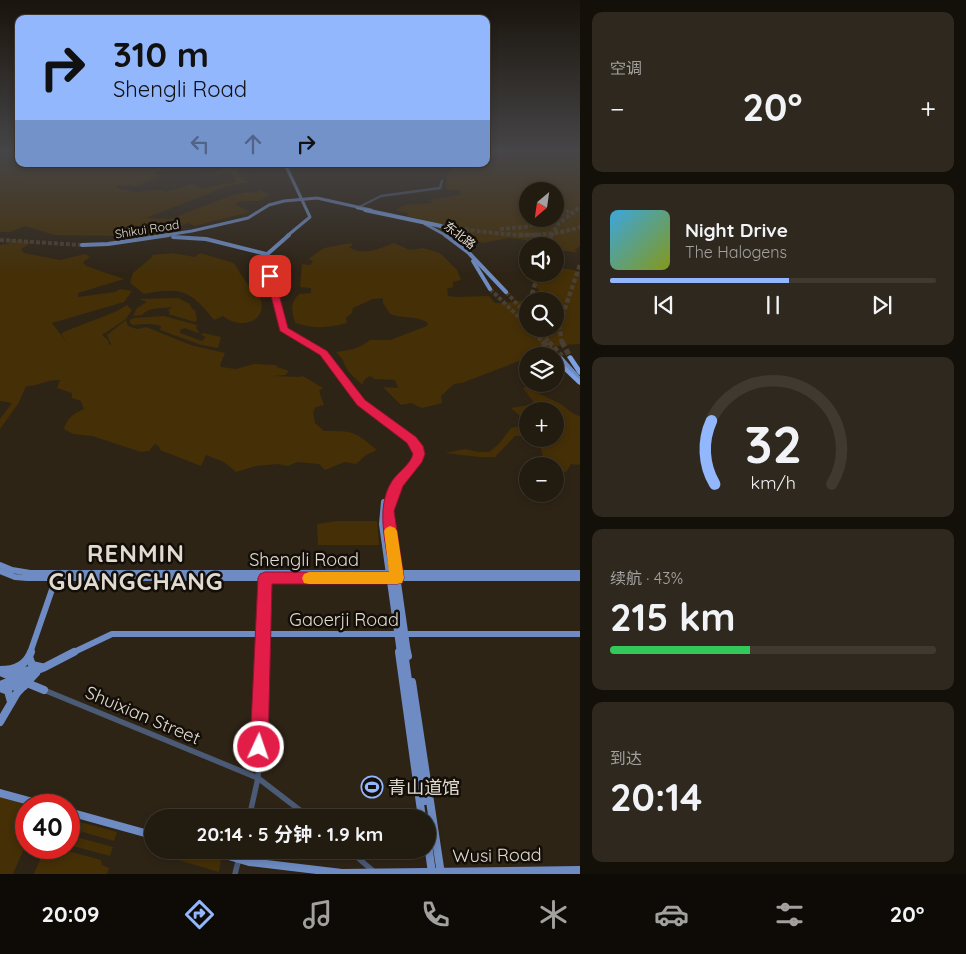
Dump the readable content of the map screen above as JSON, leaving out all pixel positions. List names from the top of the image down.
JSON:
{
  "streets": {
    "main road": [
      "Shikui Road",
      "东北路",
      "Shengli Road",
      "Gaoerji Road",
      "Wusi Road"
    ],
    "street": ["Shuixian Street"]
  },
  "crossings": [
    ["Shikui Road", "东北路"]
  ],
  "districts": ["RENMIN GUANGCHANG"],
  "places": {
    "sports": ["青山道馆"]
  },
  "north": "bottom left",
  "page": {
    "tile": [
      "空调",
      ["续航 · 43%", "215 km"],
      ["到达", "20:14"]
    ],
    "turn": ["310 m", "Shengli Road"],
    "heat": ["−", "20°", "+"],
    "map_buttons": ["+", "−"],
    "song": ["Night Drive", "The Halogens"],
    "limit": "40",
    "trip": "20:14 · 5 分钟 · 1.9 km",
    "tabs": ["20:09", "20°"],
    "gauge": ["32", "km/h"]
  }
}
